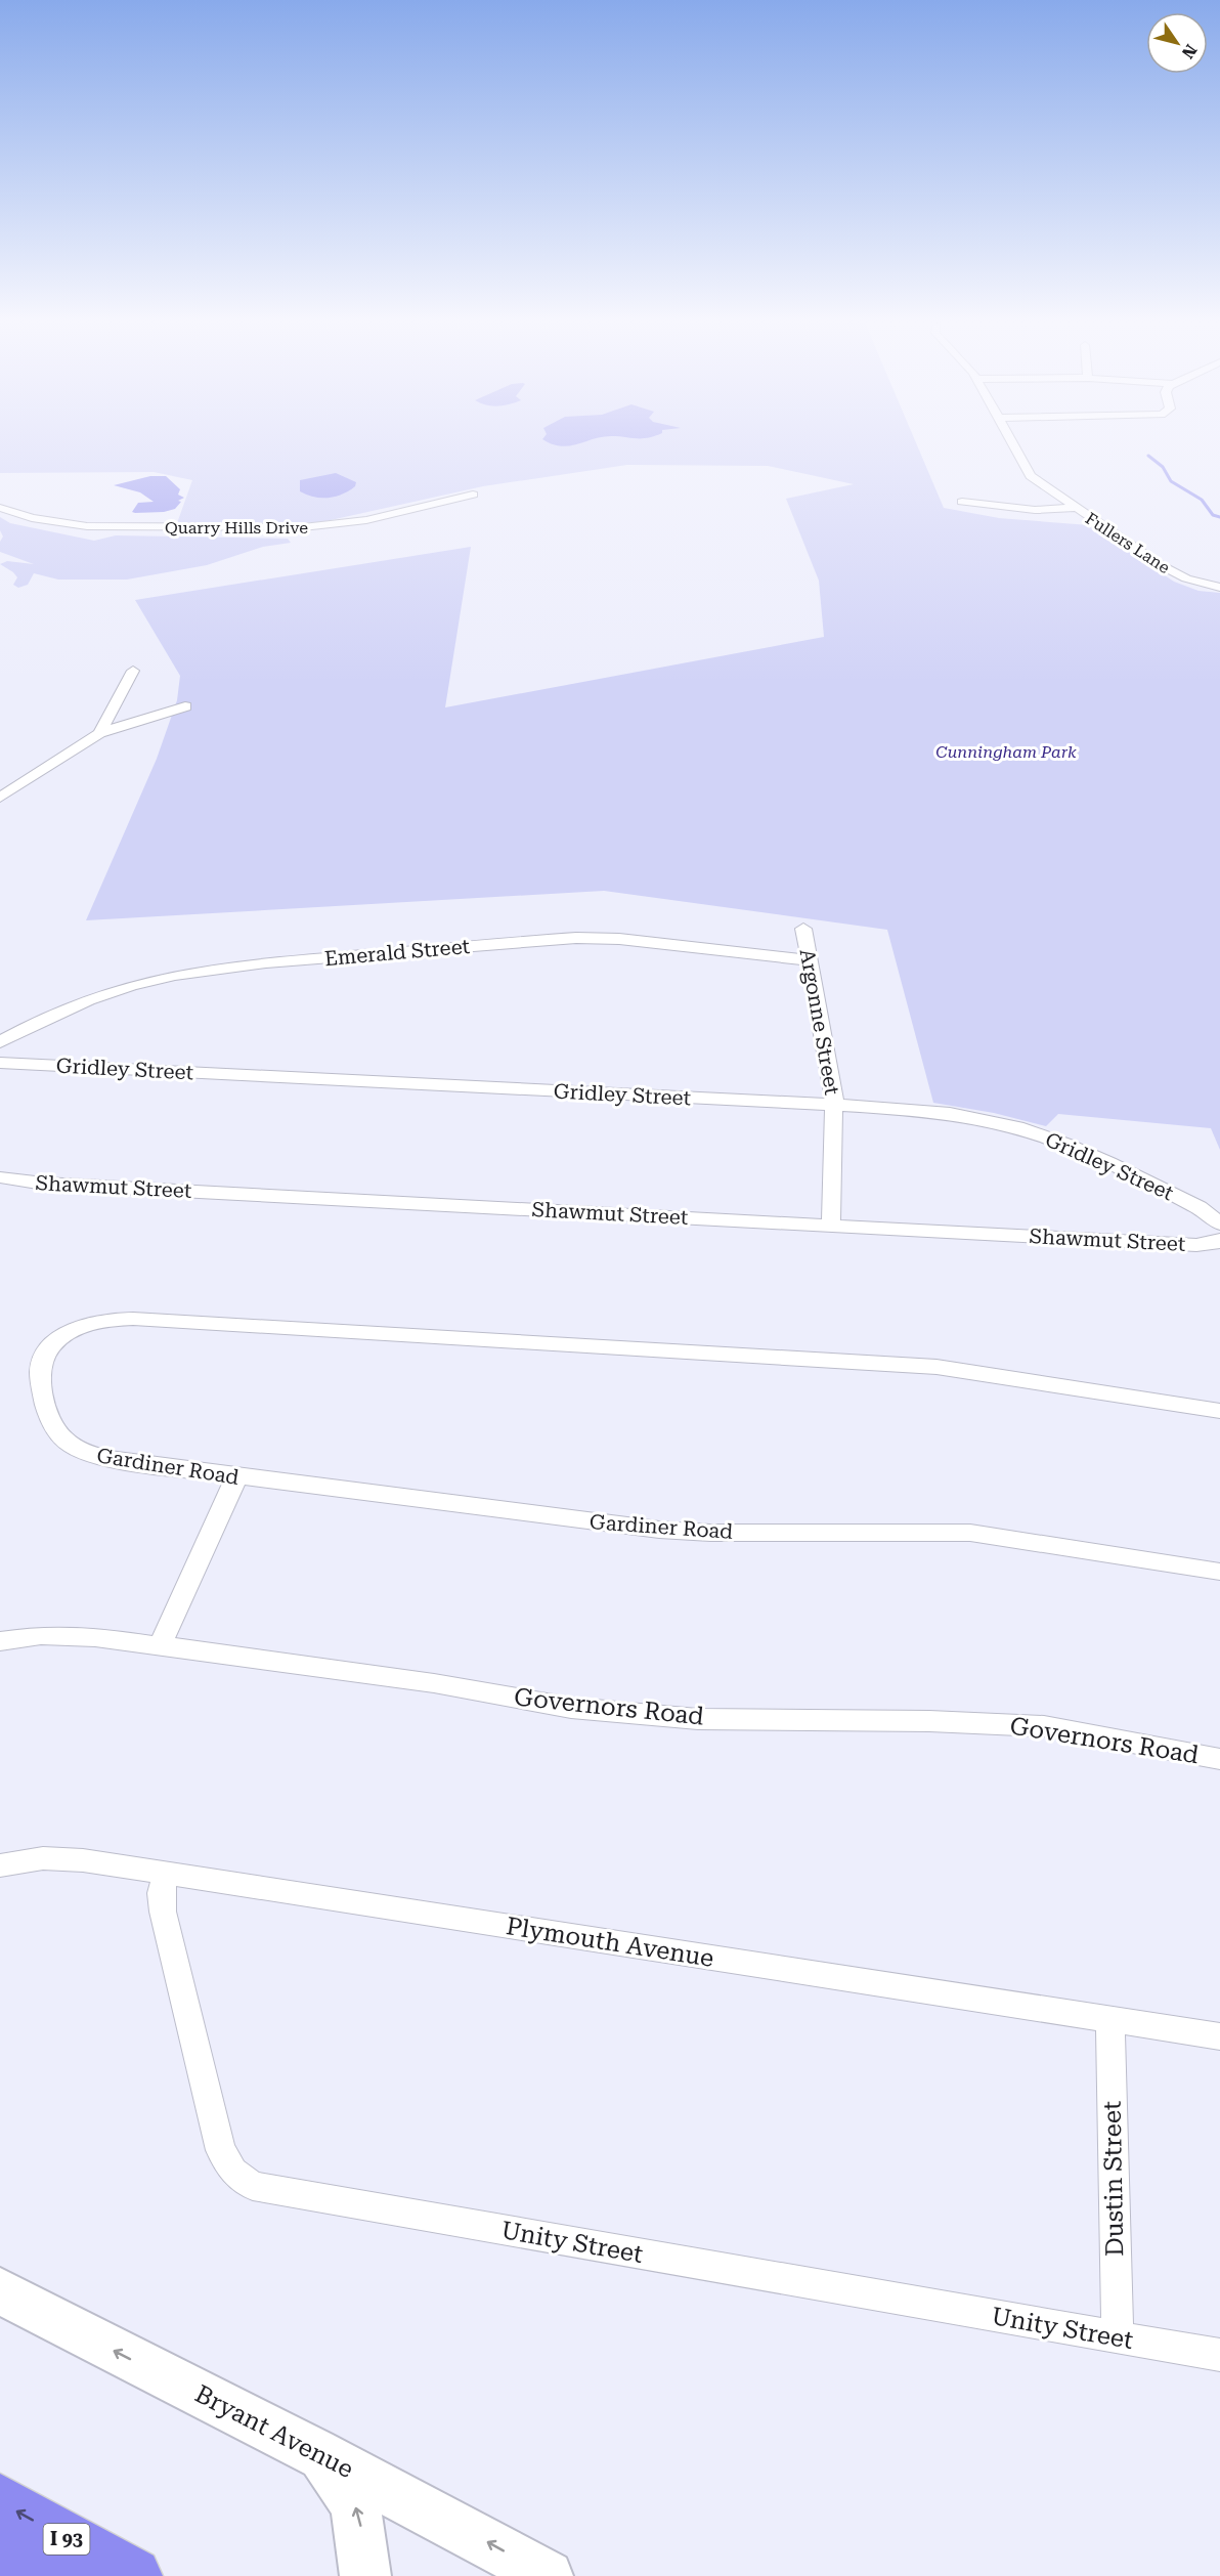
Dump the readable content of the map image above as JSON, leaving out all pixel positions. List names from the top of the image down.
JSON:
{
  "streets": {
    "highway": ["I 93"],
    "main road": ["Bryant Avenue"],
    "street": [
      "Quarry Hills Drive",
      "Fullers Lane",
      "Emerald Street",
      "Argonne Street",
      "Gridley Street",
      "Shawmut Street",
      "Gardiner Road",
      "Governors Road",
      "Plymouth Avenue",
      "Dustin Street",
      "Unity Street"
    ]
  },
  "crossings": [
    ["Emerald Street", "Argonne Street"],
    ["Argonne Street", "Gridley Street"],
    ["Argonne Street", "Shawmut Street"],
    ["Plymouth Avenue", "Dustin Street"],
    ["Plymouth Avenue", "Unity Street"],
    ["Dustin Street", "Unity Street"]
  ],
  "one_way": ["Bryant Avenue"],
  "parks": ["Cunningham Park"],
  "north": "bottom right"
}
